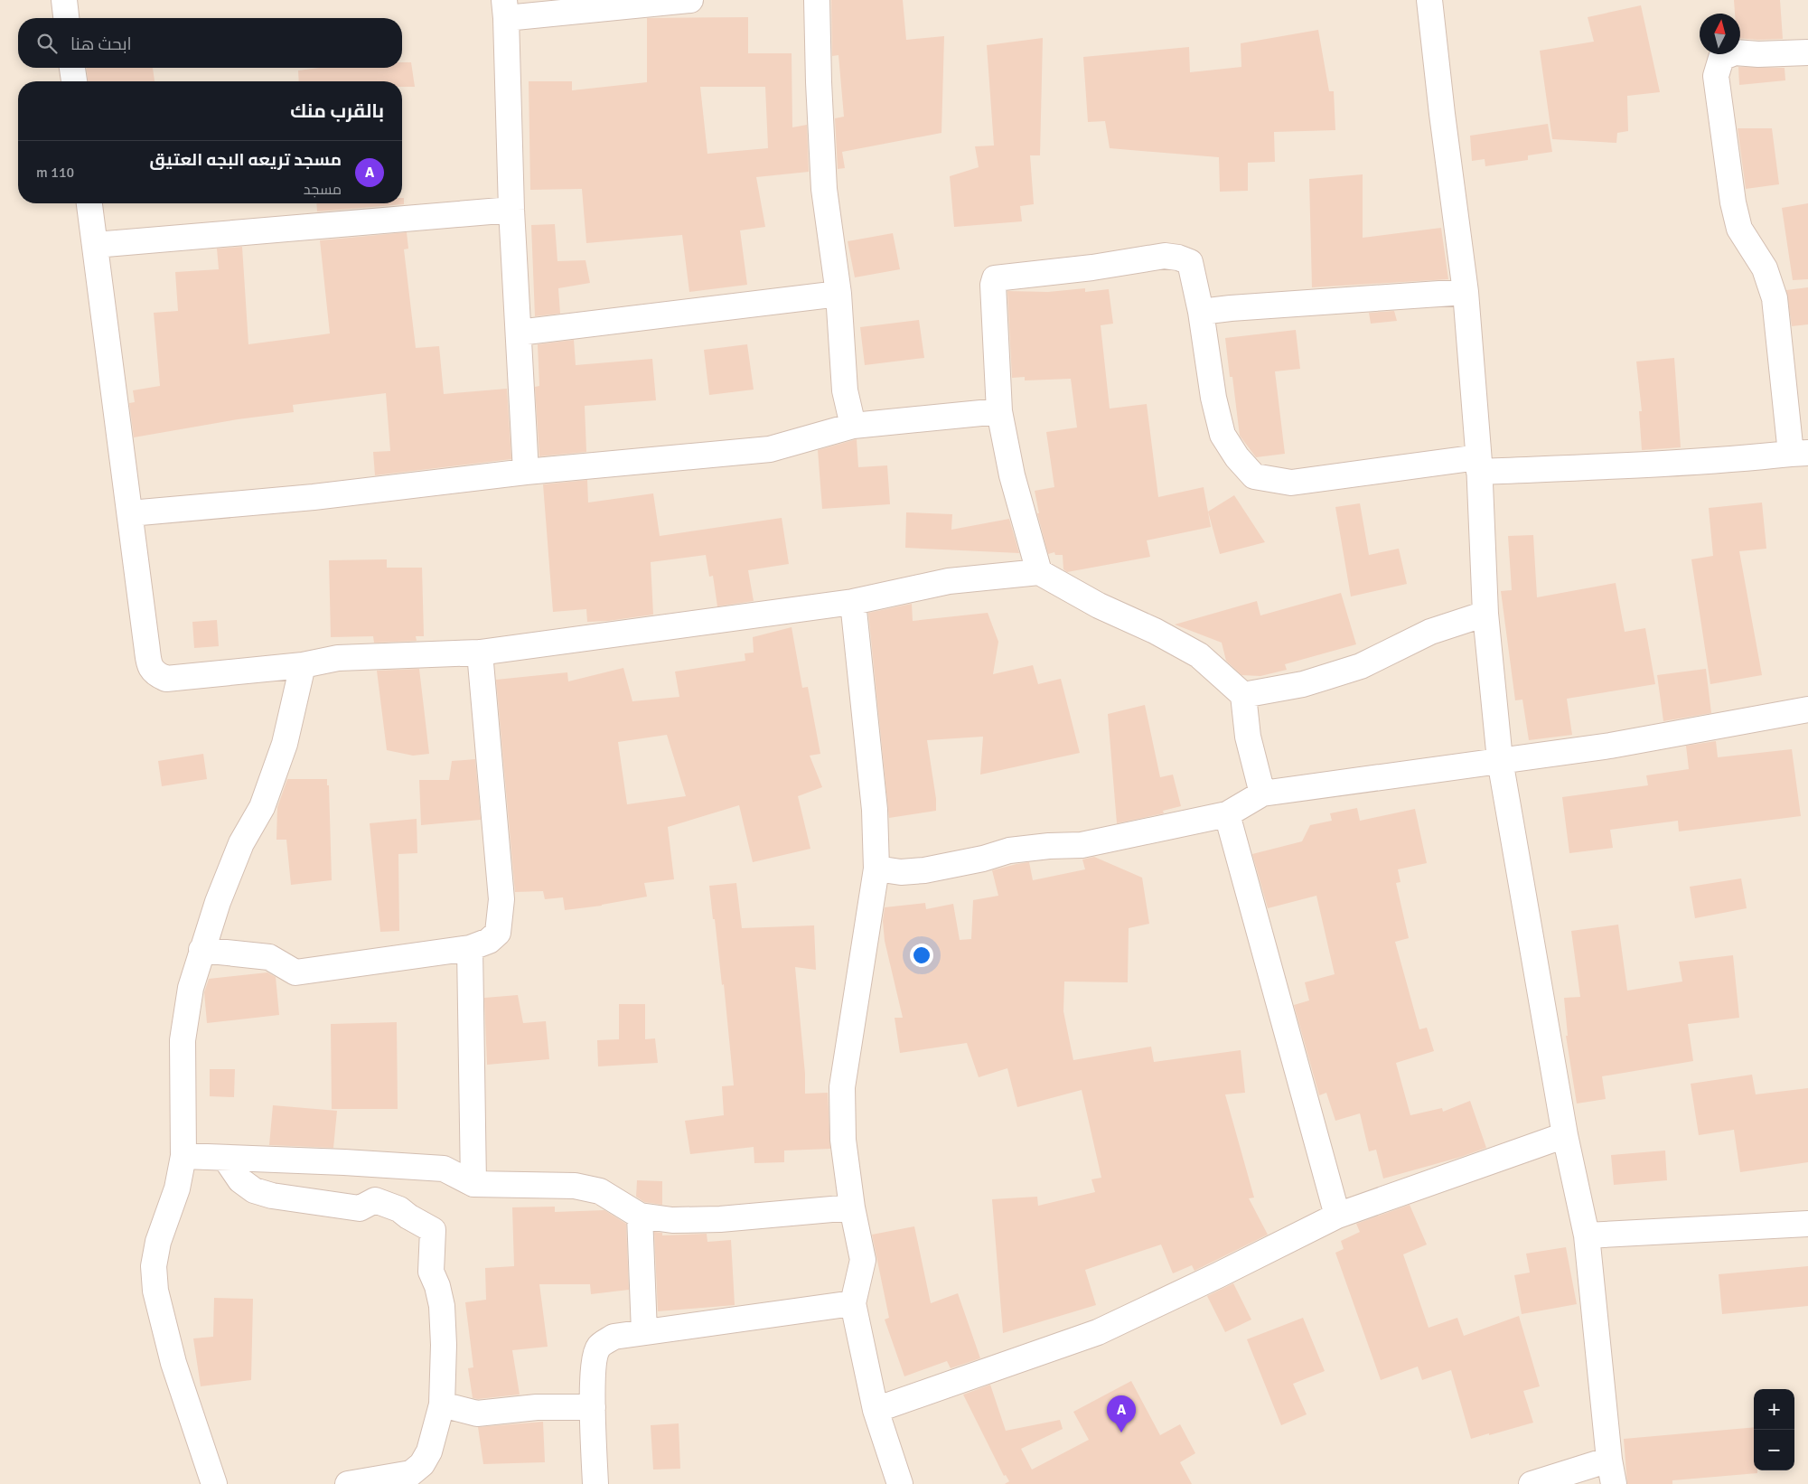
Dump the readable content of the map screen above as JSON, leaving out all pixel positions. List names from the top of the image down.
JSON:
{
  "north": "top",
  "page": {
    "search": "ابحث هنا",
    "heading": "بالقرب منك",
    "list": [
      {
        "mark": "A",
        "name": "مسجد تريعه البجه العتيق",
        "note": "مسجد",
        "value": "110 m"
      }
    ],
    "map_buttons": ["+", "−"],
    "pins": "A"
  }
}
